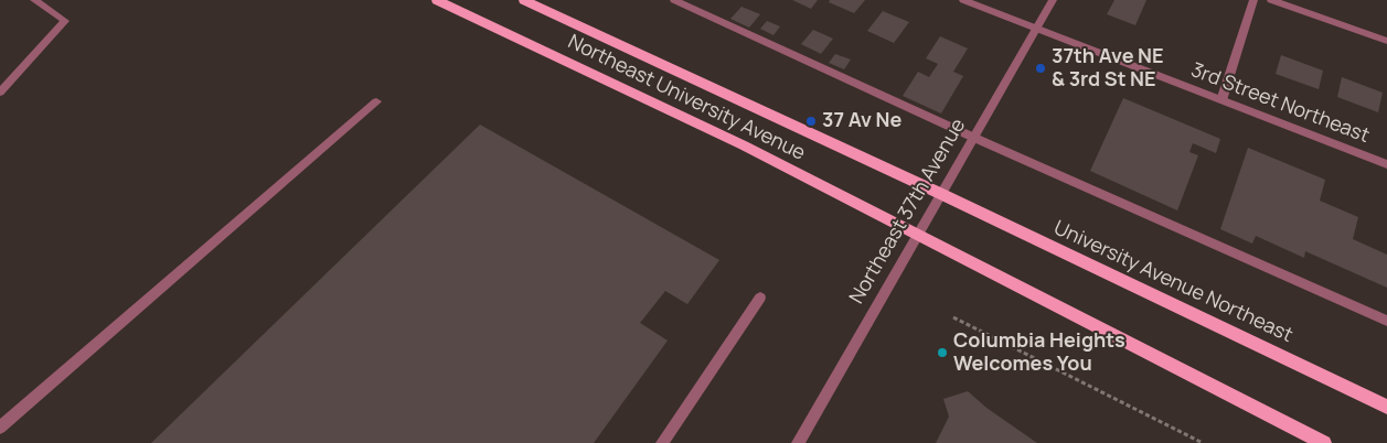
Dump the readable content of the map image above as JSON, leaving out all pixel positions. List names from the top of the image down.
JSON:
{
  "streets": {
    "main road": ["Northeast University Avenue", "University Avenue Northeast"],
    "street": ["3rd Street Northeast", "Northeast 37th Avenue"]
  },
  "crossings": [
    ["Northeast University Avenue", "Northeast 37th Avenue"],
    ["Northeast University Avenue", "University Avenue Northeast"],
    ["3rd Street Northeast", "Northeast 37th Avenue"],
    ["Northeast 37th Avenue", "University Avenue Northeast"]
  ],
  "places": ["37th Ave NE & 3rd St NE", "37 Av Ne", "Columbia Heights Welcomes You"]
}
